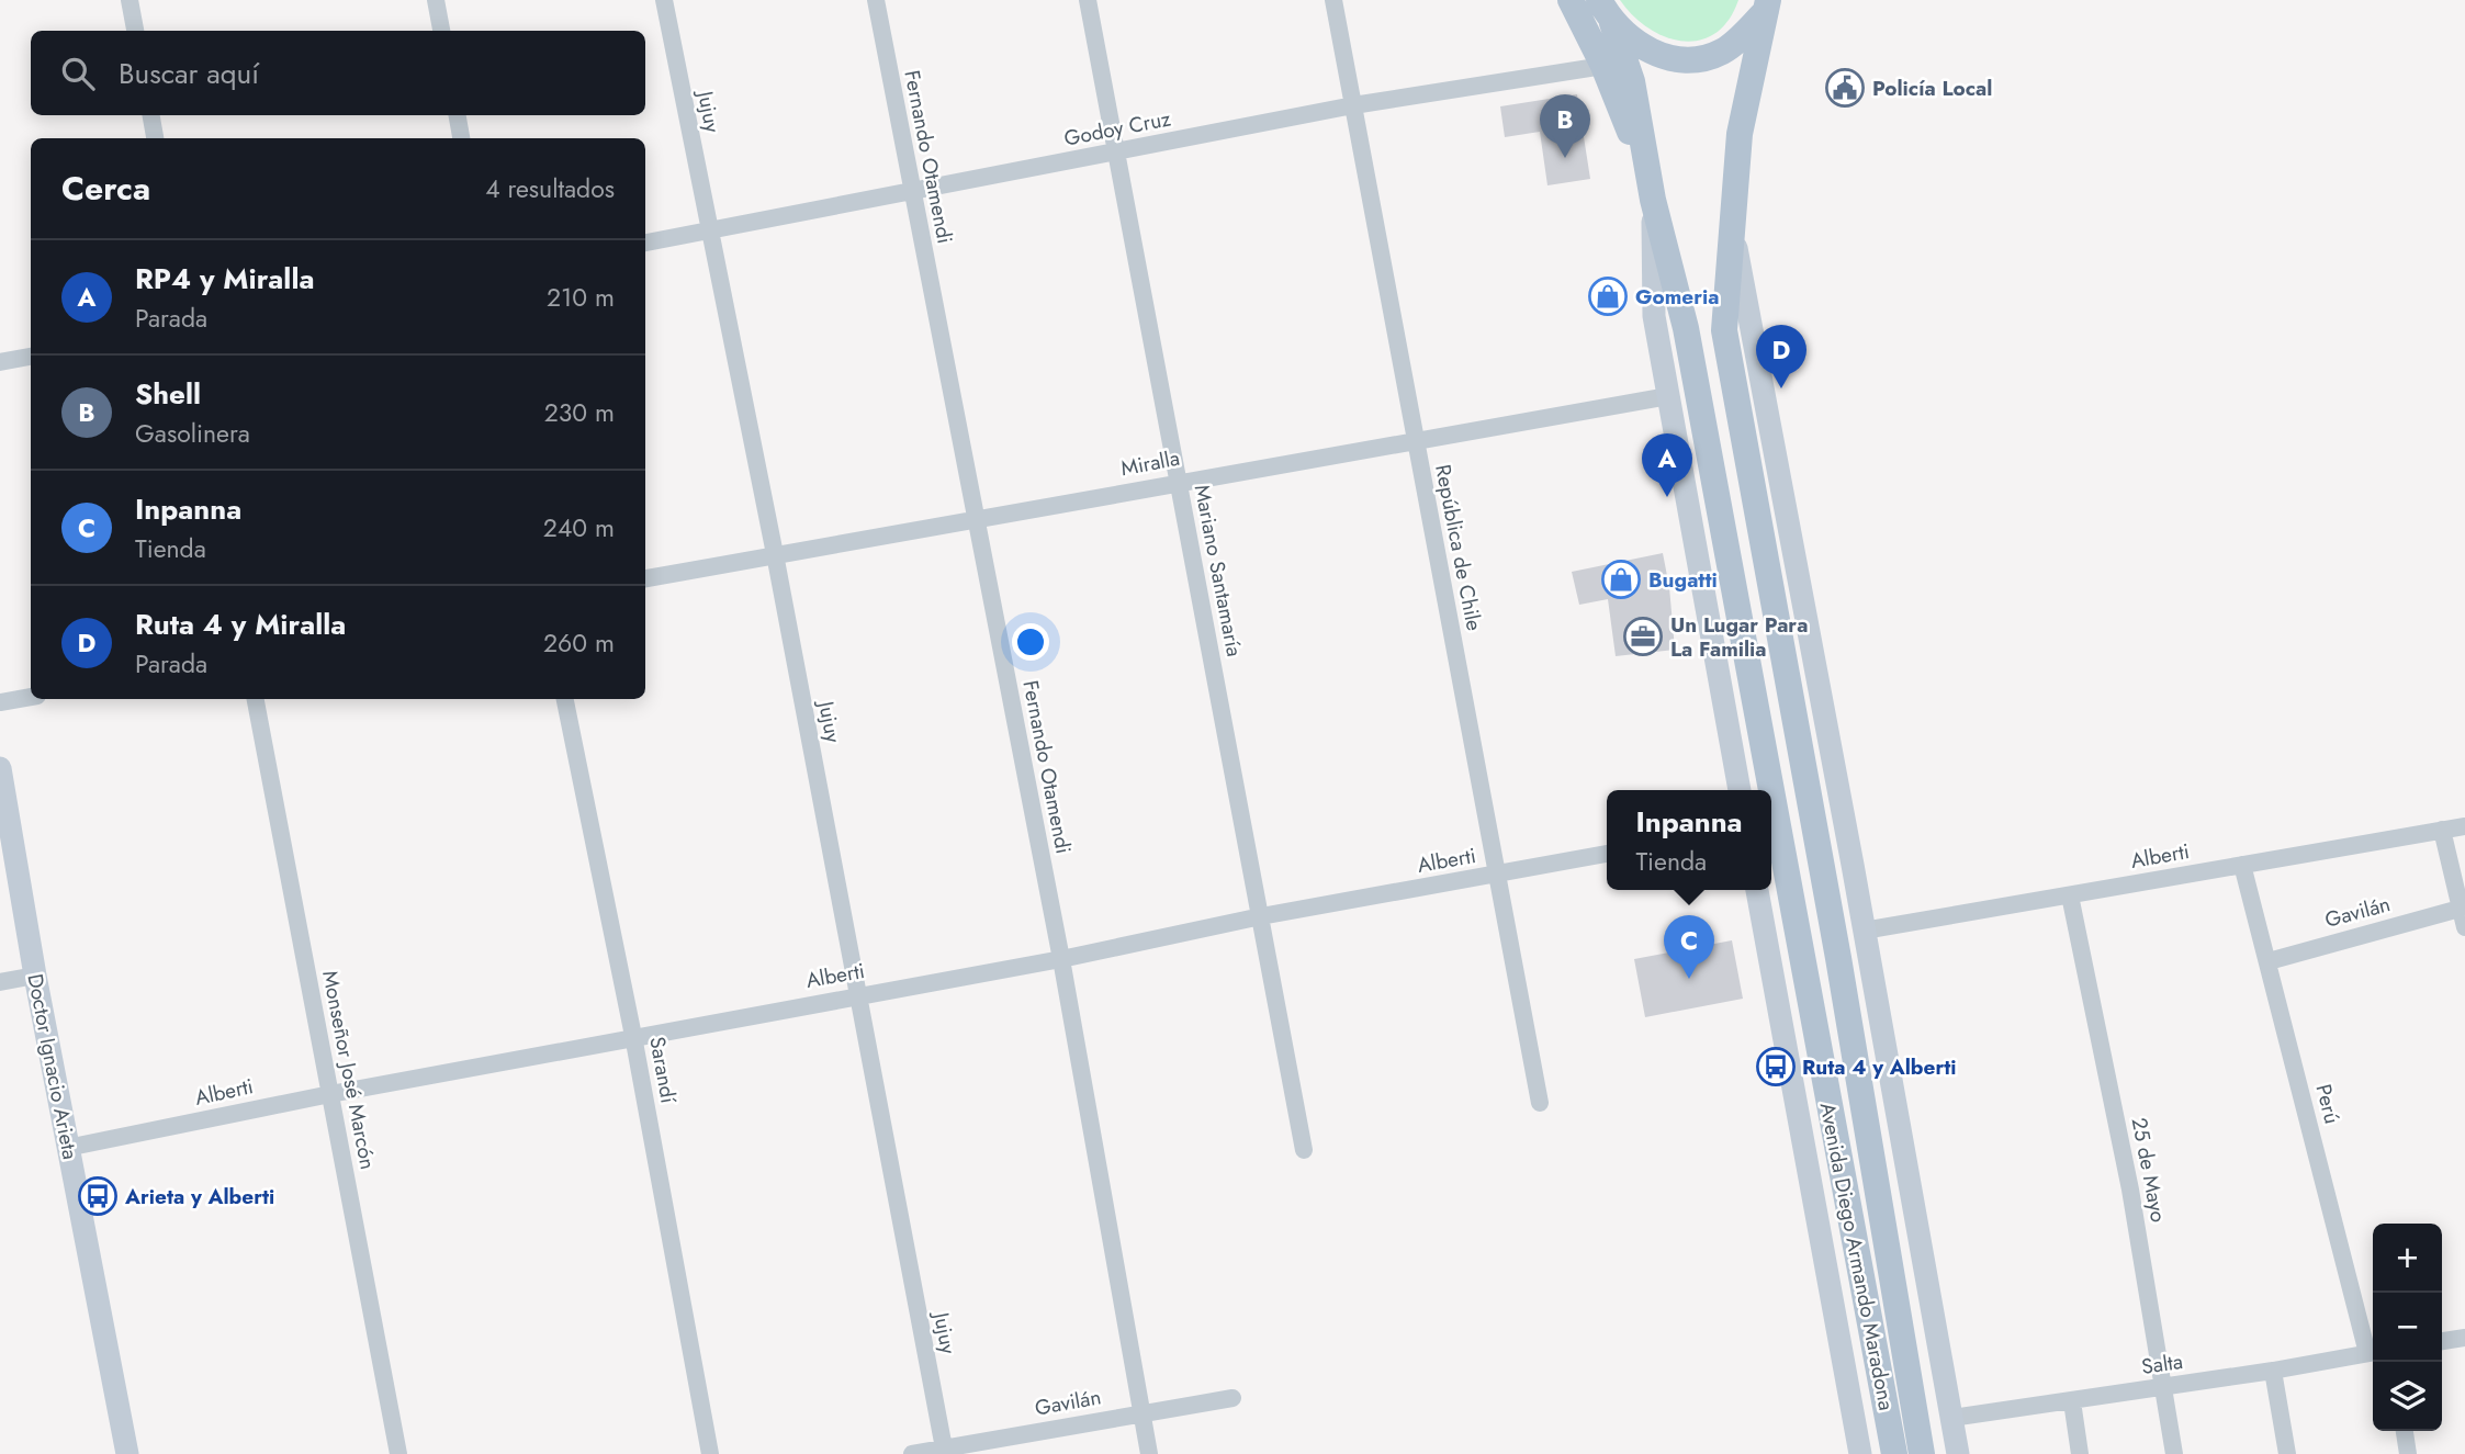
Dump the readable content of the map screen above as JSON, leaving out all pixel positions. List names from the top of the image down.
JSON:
{
  "streets": {
    "main road": ["Avenida Diego Armando Maradona"],
    "street": [
      "Jujuy",
      "Godoy Cruz",
      "Fernando Otamendi",
      "Miralla",
      "República de Chile",
      "Mariano Santamaría",
      "Alberti",
      "Gavilán",
      "Doctor Ignacio Arieta",
      "Monseñor José Marcón",
      "Sarandí",
      "Perú",
      "25 de Mayo",
      "Salta"
    ]
  },
  "crossings": [
    ["Jujuy", "Godoy Cruz"],
    ["Jujuy", "Miralla"],
    ["Jujuy", "Alberti"],
    ["Jujuy", "Gavilán"],
    ["Godoy Cruz", "Fernando Otamendi"],
    ["Godoy Cruz", "República de Chile"],
    ["Godoy Cruz", "Mariano Santamaría"],
    ["Fernando Otamendi", "Miralla"],
    ["Fernando Otamendi", "Alberti"],
    ["Fernando Otamendi", "Gavilán"],
    ["Miralla", "República de Chile"],
    ["Miralla", "Mariano Santamaría"],
    ["Miralla", "Avenida Diego Armando Maradona"],
    ["República de Chile", "Alberti"],
    ["Mariano Santamaría", "Alberti"],
    ["Alberti", "Doctor Ignacio Arieta"],
    ["Alberti", "Monseñor José Marcón"],
    ["Alberti", "Sarandí"],
    ["Alberti", "Perú"],
    ["Alberti", "25 de Mayo"],
    ["Alberti", "Avenida Diego Armando Maradona"],
    ["Gavilán", "Perú"],
    ["Perú", "Salta"],
    ["25 de Mayo", "Salta"],
    ["Avenida Diego Armando Maradona", "Salta"]
  ],
  "places": {
    "public building": ["Policía Local"],
    "shop": ["Gomeria", "Bugatti"],
    "office": ["Un Lugar Para La Familia"],
    "bus stop": ["Ruta 4 y Alberti", "Arieta y Alberti"]
  },
  "page": {
    "search": "Buscar aquí",
    "pins": [
      "B",
      "D",
      "A",
      "C"
    ],
    "heading": ["Cerca", "4 resultados"],
    "list": [
      {
        "mark": "A",
        "name": "RP4 y Miralla",
        "note": "Parada",
        "value": "210 m"
      },
      {
        "mark": "B",
        "name": "Shell",
        "note": "Gasolinera",
        "value": "230 m"
      },
      {
        "mark": "C",
        "name": "Inpanna",
        "note": "Tienda",
        "value": "240 m"
      },
      {
        "mark": "D",
        "name": "Ruta 4 y Miralla",
        "note": "Parada",
        "value": "260 m"
      }
    ],
    "popup": ["Inpanna", "Tienda"],
    "map_buttons": ["+", "−"]
  }
}
